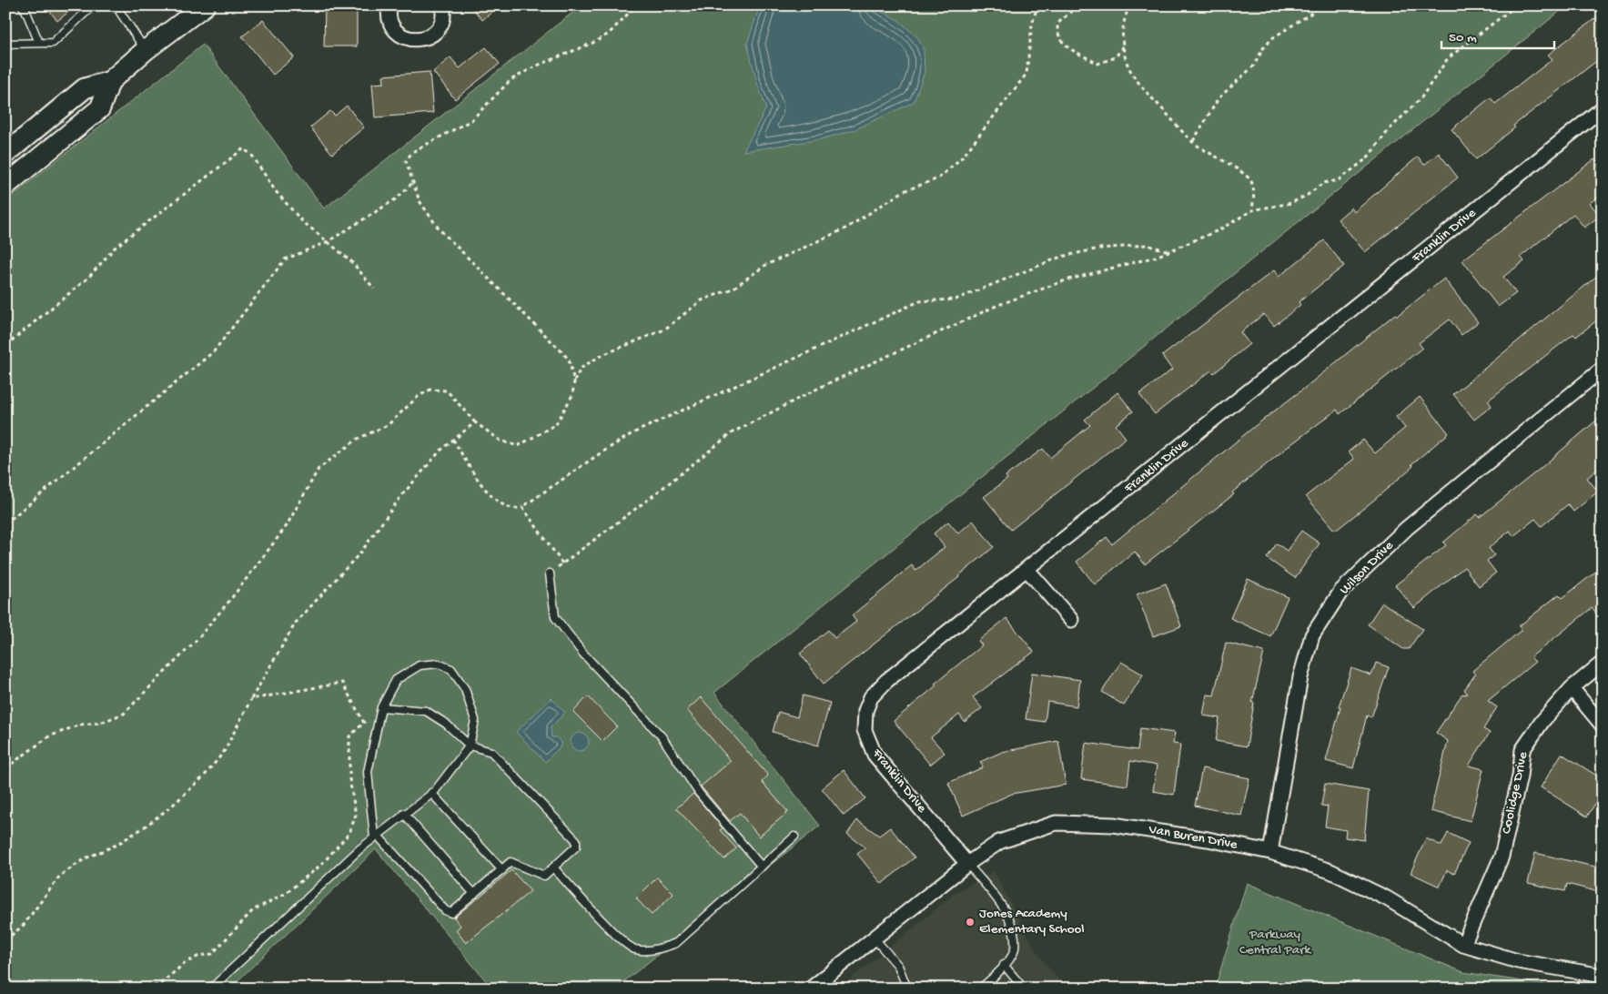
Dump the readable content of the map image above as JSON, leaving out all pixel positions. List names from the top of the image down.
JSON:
{
  "streets": {
    "street": [
      "Franklin Drive",
      "Wilson Drive",
      "Coolidge Drive",
      "Van Buren Drive"
    ]
  },
  "crossings": [
    ["Franklin Drive", "Van Buren Drive"],
    ["Wilson Drive", "Van Buren Drive"],
    ["Coolidge Drive", "Van Buren Drive"]
  ],
  "parks": ["Parkway Central Park"],
  "places": ["Jones Academy Elementary School"],
  "scale_bar": "50 m"
}
